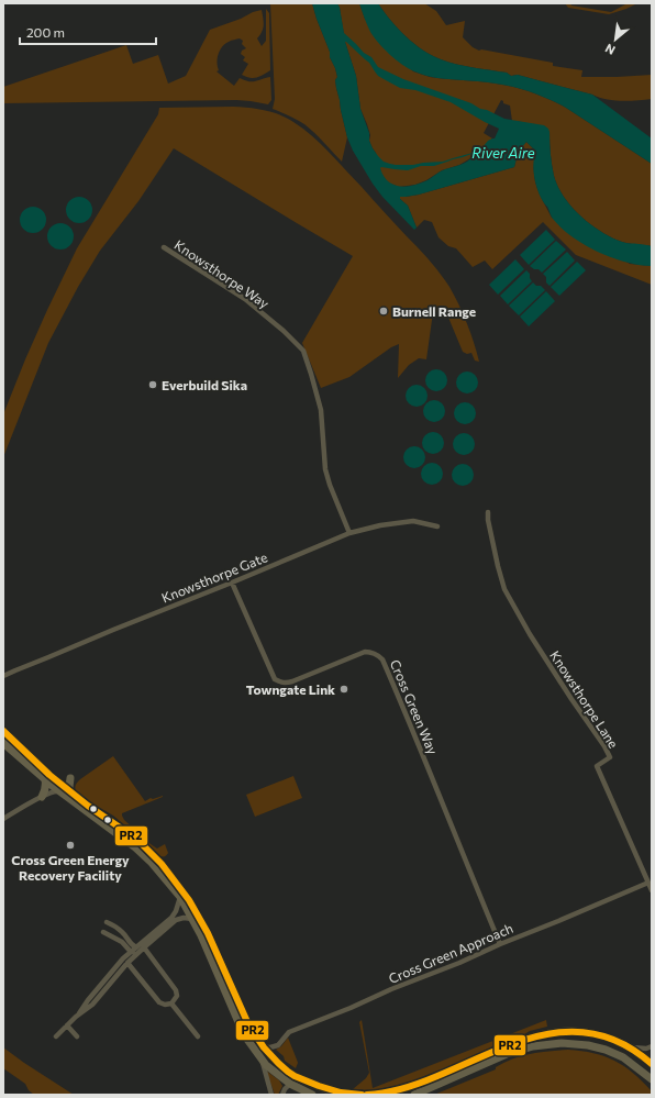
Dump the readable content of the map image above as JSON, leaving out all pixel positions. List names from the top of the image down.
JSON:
{
  "streets": {
    "street": [
      "Knowsthorpe Way",
      "Knowsthorpe Gate",
      "Knowsthorpe Lane",
      "Cross Green Way",
      "Cross Green Approach"
    ]
  },
  "crossings": [
    ["Knowsthorpe Way", "Knowsthorpe Gate"],
    ["Knowsthorpe Gate", "Cross Green Way"],
    ["Knowsthorpe Lane", "Cross Green Approach"],
    ["Cross Green Way", "Cross Green Approach"]
  ],
  "water": ["River Aire"],
  "places": [
    "Burnell Range",
    "Everbuild Sika",
    "Towngate Link",
    "Cross Green Energy Recovery Facility"
  ],
  "lines": ["transit line PR2"],
  "scale_bar": "200 m",
  "north": "bottom left"
}
